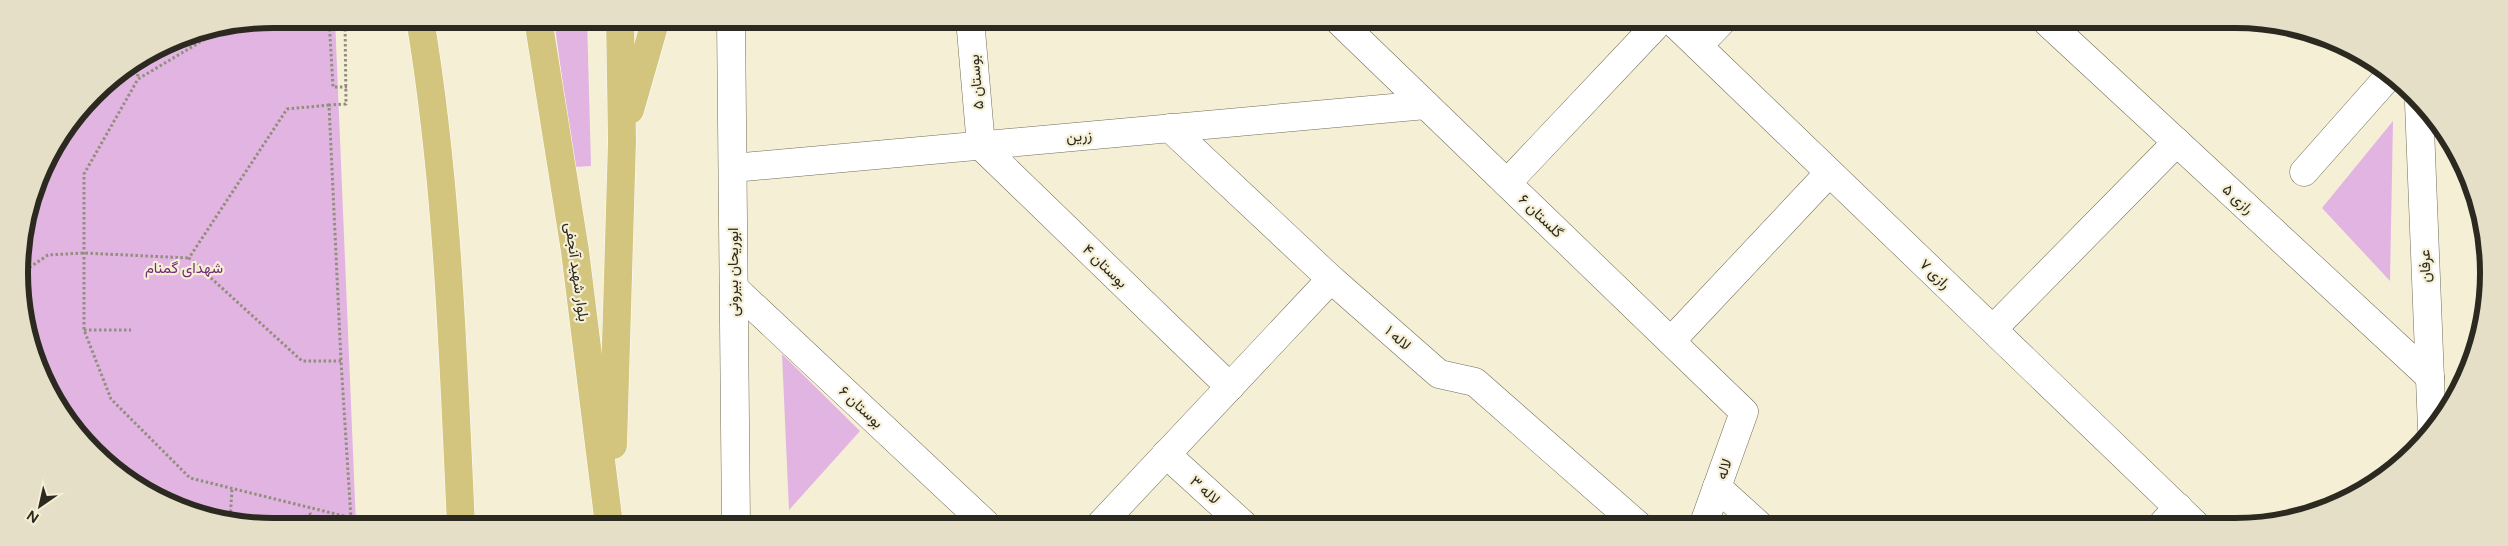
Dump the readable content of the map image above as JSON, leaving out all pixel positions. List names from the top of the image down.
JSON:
{
  "streets": {
    "main road": ["بلوار شهید آنجفی"],
    "street": [
      "بوستان ۵",
      "زرین",
      "رازی ۵",
      "گلستان ۶",
      "بوستان ۴",
      "عرفان",
      "ابوریحان بیرونی",
      "رازی ۷",
      "لاله ۱",
      "بوستان ۶",
      "لاله",
      "لاله ۳"
    ]
  },
  "crossings": [
    ["بوستان ۵", "زرین"],
    ["بوستان ۵", "بوستان ۴"],
    ["زرین", "گلستان ۶"],
    ["زرین", "بوستان ۴"],
    ["زرین", "ابوریحان بیرونی"],
    ["زرین", "لاله ۱"],
    ["رازی ۵", "عرفان"],
    ["گلستان ۶", "لاله"],
    ["ابوریحان بیرونی", "بوستان ۶"]
  ],
  "parks": ["شهدای گمنام"],
  "north": "bottom left"
}
